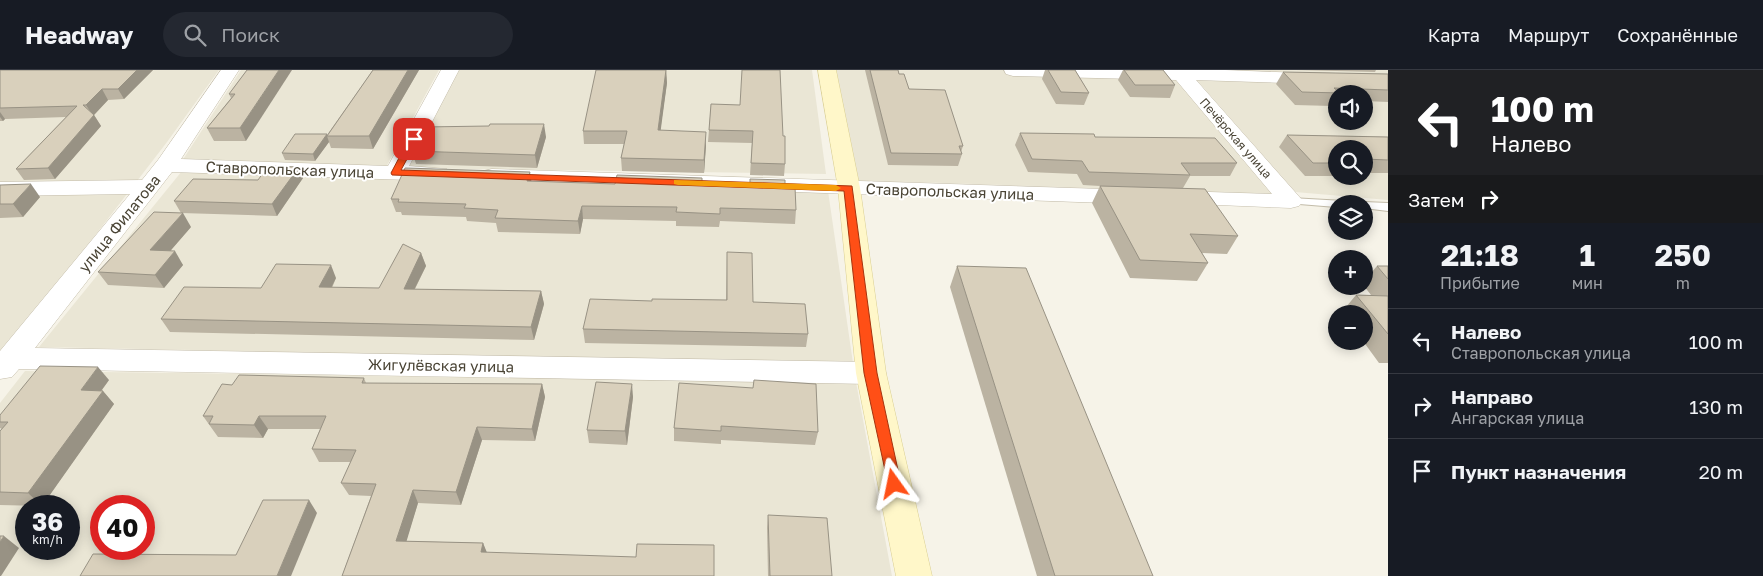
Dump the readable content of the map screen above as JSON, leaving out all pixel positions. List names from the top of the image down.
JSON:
{
  "streets": {
    "street": [
      "Печёрская улица",
      "Ставропольская улица",
      "улица Филатова",
      "Жигулёвская улица"
    ]
  },
  "crossings": [
    ["Печёрская улица", "Ставропольская улица"],
    ["Ставропольская улица", "улица Филатова"],
    ["улица Филатова", "Жигулёвская улица"]
  ],
  "page": {
    "header": "Headway",
    "search": "Поиск",
    "nav": ["Карта", "Маршрут", "Сохранённые"],
    "turn": ["100 m", "Налево"],
    "map_buttons": ["+", "−"],
    "then": "Затем",
    "eta": [
      "21:18",
      "Прибытие",
      "1",
      "мин",
      "250",
      "m"
    ],
    "list": [
      {
        "name": "Налево",
        "note": "Ставропольская улица",
        "value": "100 m"
      },
      {
        "name": "Направо",
        "note": "Ангарская улица",
        "value": "130 m"
      },
      {
        "name": "Пункт назначения",
        "value": "20 m"
      }
    ],
    "speed": "36 km/h",
    "limit": "40"
  }
}
